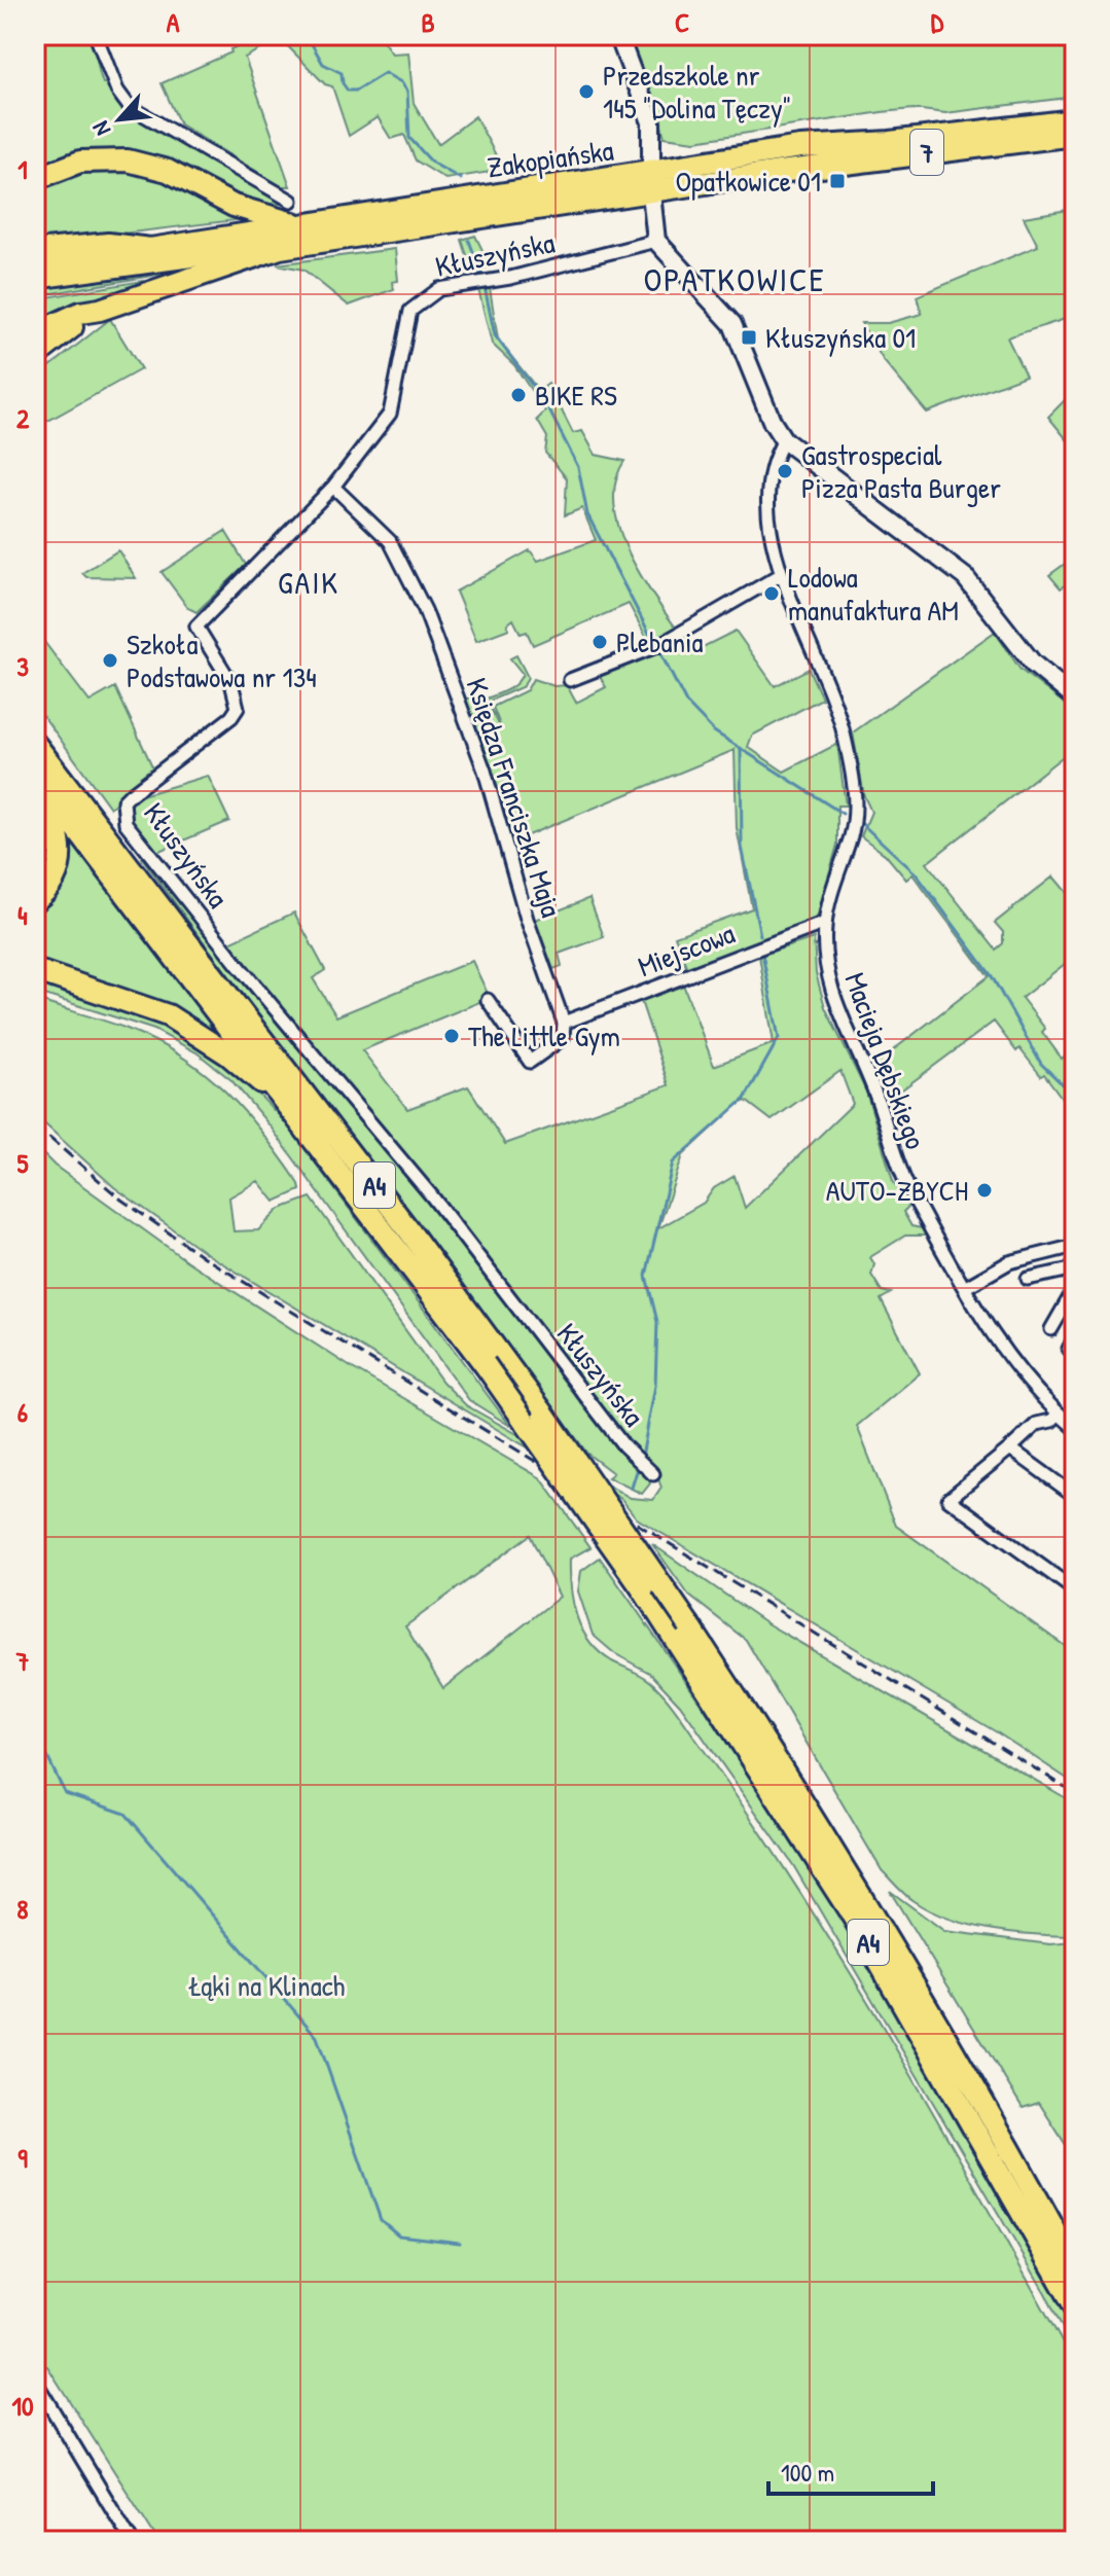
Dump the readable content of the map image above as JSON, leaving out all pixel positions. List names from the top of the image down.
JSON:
{
  "streets": {
    "highway": ["7", "Zakopiańska", "A4"],
    "street": [
      "Kłuszyńska",
      "Księdza Franciszka Maja",
      "Miejscowa",
      "Macieja Dębskiego"
    ]
  },
  "crossings": [
    ["Kłuszyńska", "Księdza Franciszka Maja"],
    ["Księdza Franciszka Maja", "Miejscowa"],
    ["Miejscowa", "Macieja Dębskiego"]
  ],
  "districts": ["OPATKOWICE", "GAIK"],
  "parks": ["Łąki na Klinach"],
  "places": {
    "other": [
      "Przedszkole nr 145 \"Dolina Tęczy\"",
      "BIKE RS",
      "Gastrospecial Pizza Pasta Burger",
      "Lodowa manufaktura AM",
      "Plebania",
      "Szkoła Podstawowa nr 134",
      "The Little Gym",
      "AUTO-ZBYCH"
    ],
    "transit": ["Opatkowice 01", "Kłuszyńska 01"]
  },
  "scale_bar": "100 m",
  "north": "bottom left",
  "grid": {
    "columns": [
      "A",
      "B",
      "C",
      "D"
    ],
    "rows": [
      "1",
      "2",
      "3",
      "4",
      "5",
      "6",
      "7",
      "8",
      "9",
      "10"
    ]
  }
}
